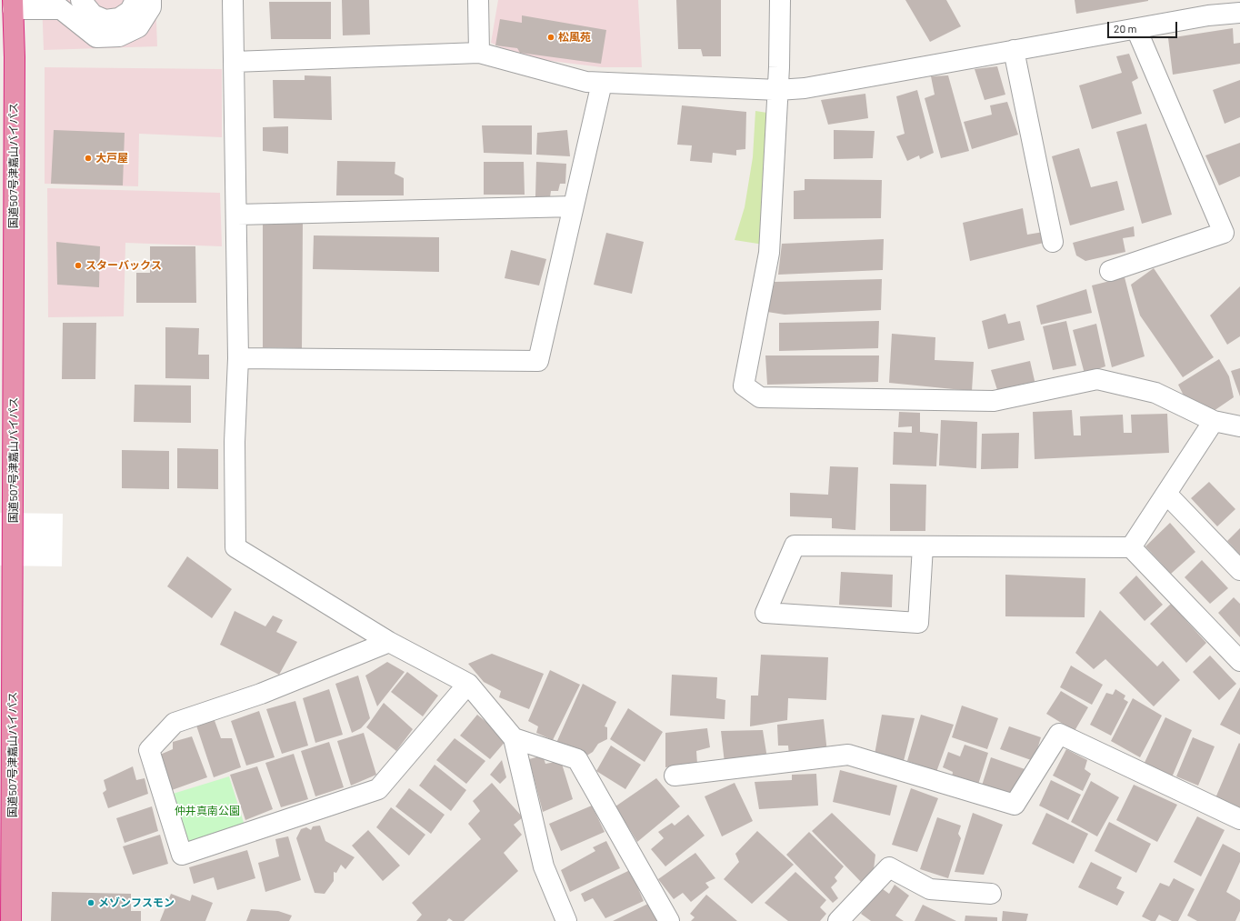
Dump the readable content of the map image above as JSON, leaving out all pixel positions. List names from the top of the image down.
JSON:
{
  "streets": {
    "highway": ["国道507号津嘉山バイパス"]
  },
  "parks": ["仲井真南公園"],
  "places": [
    "松風苑",
    "大戸屋",
    "スターバックス",
    "メゾンフスモン"
  ],
  "scale_bar": "20 m"
}
